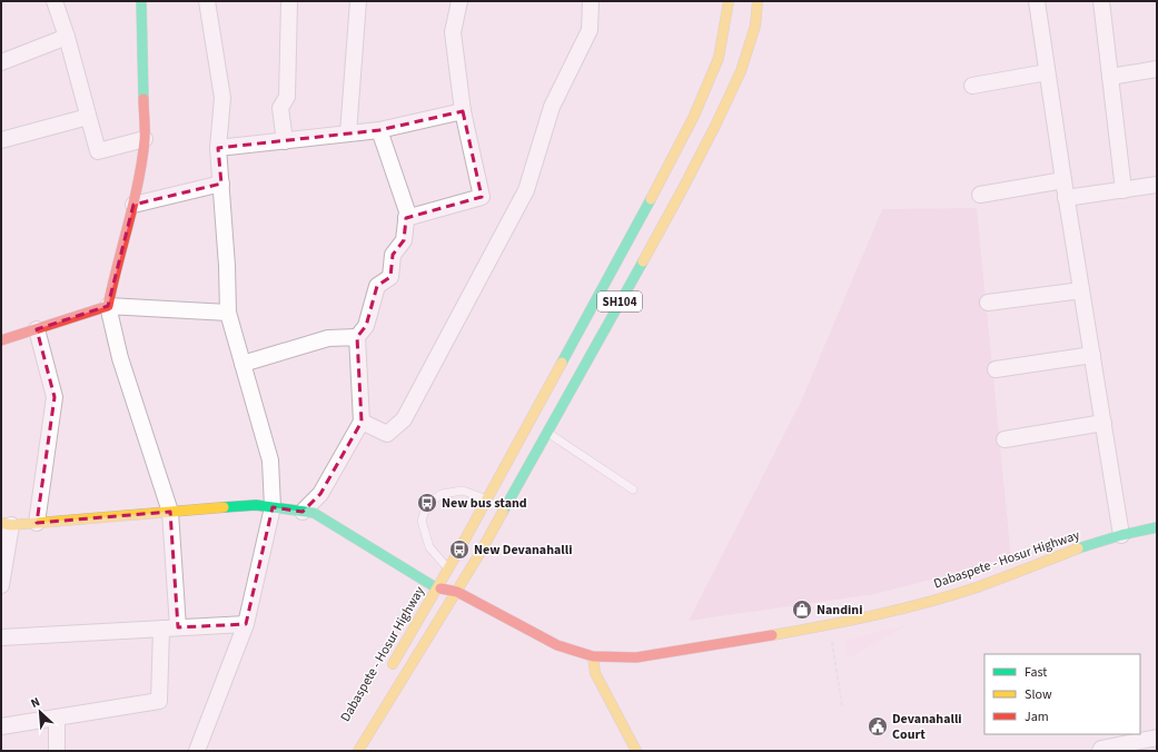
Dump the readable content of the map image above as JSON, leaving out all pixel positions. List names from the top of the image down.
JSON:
{
  "streets": {
    "main road": ["SH104", "Dabaspete - Hosur Highway"]
  },
  "crossings": [
    ["SH104", "Dabaspete - Hosur Highway"]
  ],
  "places": {
    "bus stop": ["New bus stand", "New Devanahalli"],
    "shop": ["Nandini"],
    "public building": ["Devanahalli Court"]
  },
  "legend": ["Fast", "Slow", "Jam"],
  "north": "top left"
}
